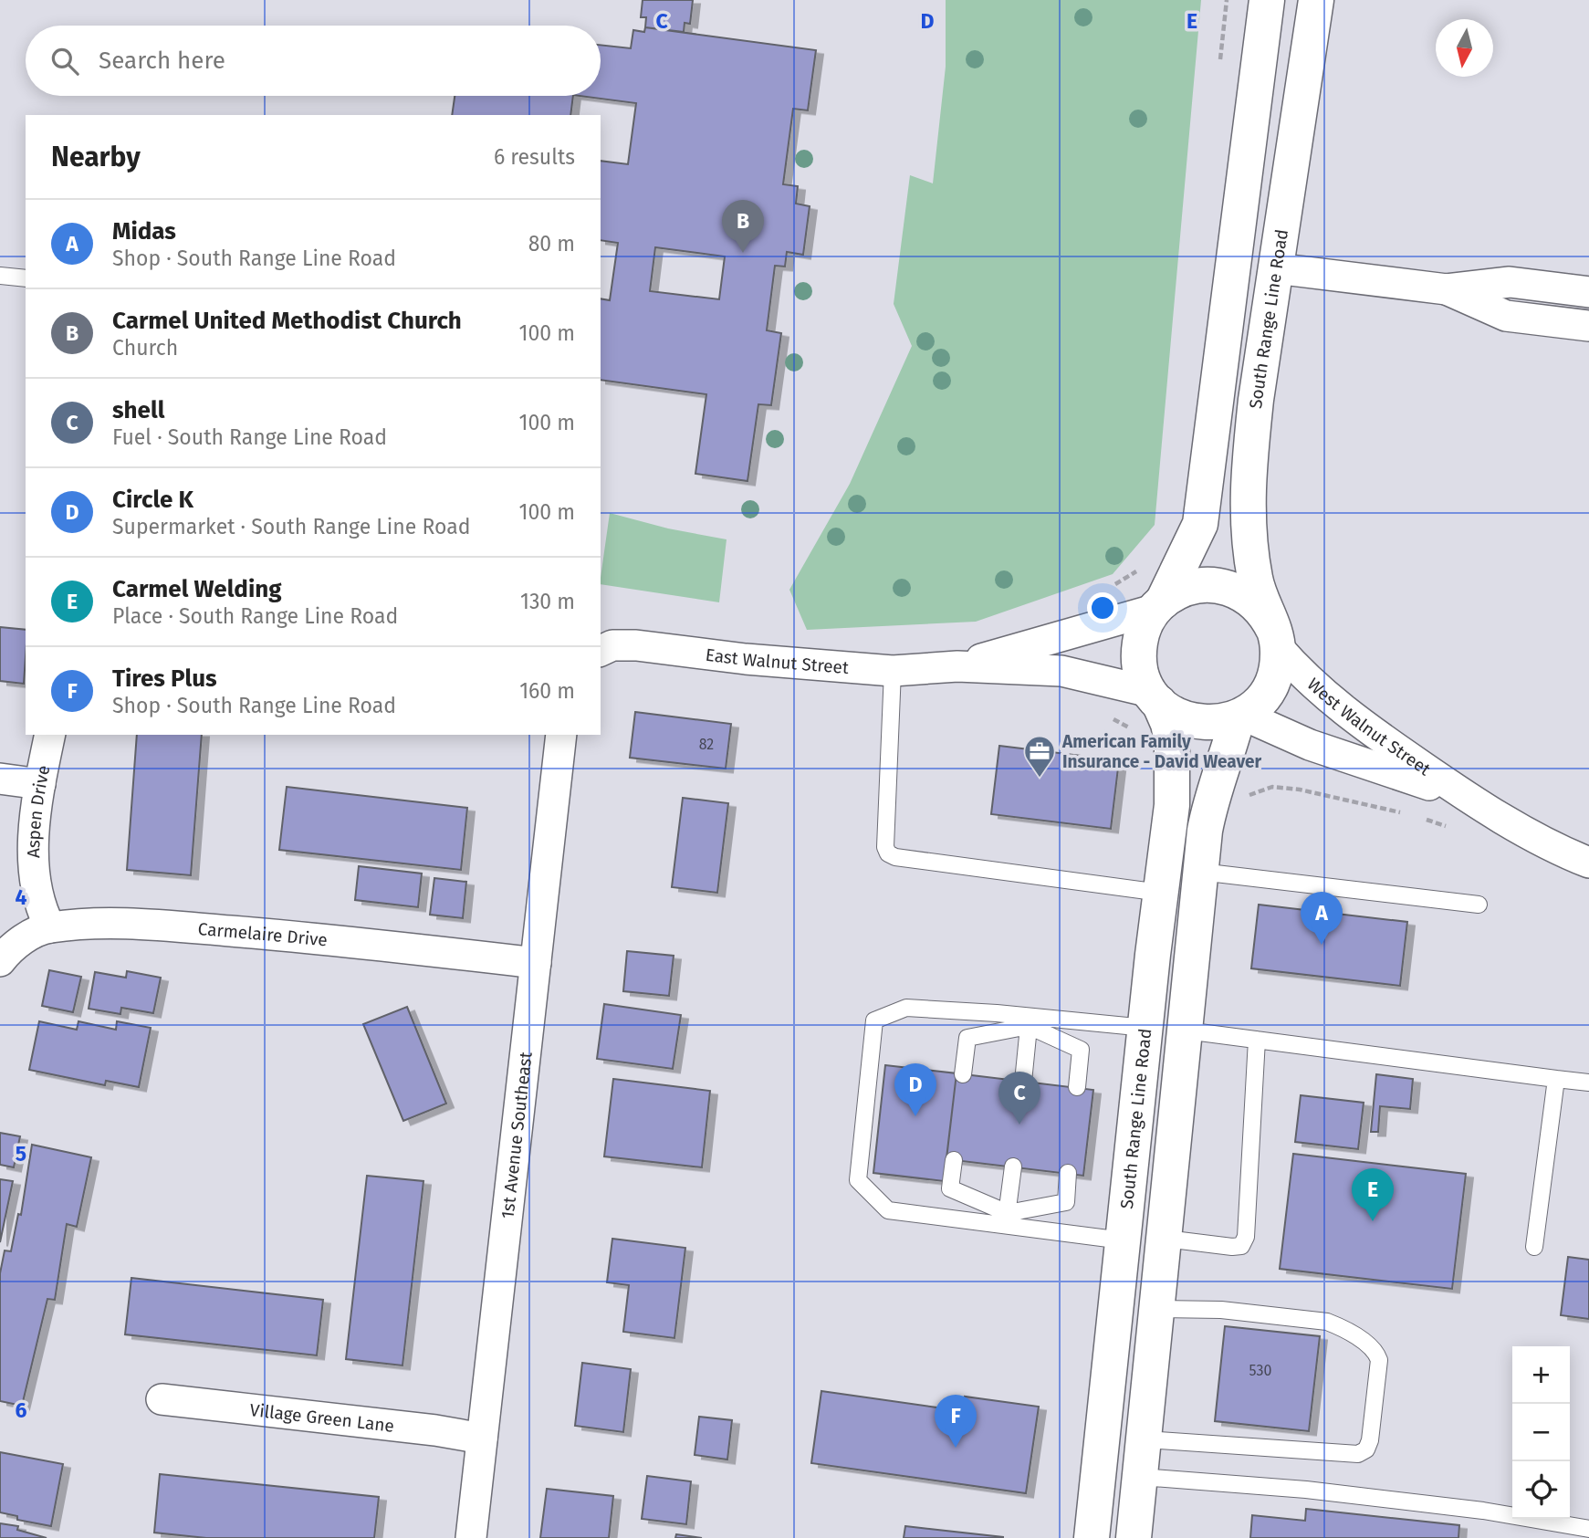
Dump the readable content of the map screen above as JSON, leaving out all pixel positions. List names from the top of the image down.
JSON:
{
  "streets": {
    "main road": ["South Range Line Road"],
    "street": [
      "East Walnut Street",
      "West Walnut Street",
      "Aspen Drive",
      "Carmelaire Drive",
      "1st Avenue Southeast",
      "Village Green Lane"
    ]
  },
  "crossings": [
    ["South Range Line Road", "East Walnut Street"],
    ["South Range Line Road", "West Walnut Street"],
    ["East Walnut Street", "West Walnut Street"],
    ["Aspen Drive", "Carmelaire Drive"],
    ["Carmelaire Drive", "1st Avenue Southeast"],
    ["1st Avenue Southeast", "Village Green Lane"]
  ],
  "places": {
    "office": ["American Family Insurance - David Weaver"]
  },
  "house_numbers": ["82", "530"],
  "north": "bottom",
  "page": {
    "search": "Search here",
    "heading": ["Nearby", "6 results"],
    "list": [
      {
        "mark": "A",
        "name": "Midas",
        "note": "Shop · South Range Line Road",
        "value": "80 m"
      },
      {
        "mark": "B",
        "name": "Carmel United Methodist Church",
        "note": "Church",
        "value": "100 m"
      },
      {
        "mark": "C",
        "name": "shell",
        "note": "Fuel · South Range Line Road",
        "value": "100 m"
      },
      {
        "mark": "D",
        "name": "Circle K",
        "note": "Supermarket · South Range Line Road",
        "value": "100 m"
      },
      {
        "mark": "E",
        "name": "Carmel Welding",
        "note": "Place · South Range Line Road",
        "value": "130 m"
      },
      {
        "mark": "F",
        "name": "Tires Plus",
        "note": "Shop · South Range Line Road",
        "value": "160 m"
      }
    ],
    "pins": [
      "B",
      "A",
      "D",
      "C",
      "E",
      "F"
    ],
    "map_buttons": ["+", "−"]
  },
  "grid": {
    "columns": ["C", "D", "E"],
    "rows": ["4", "5", "6"]
  }
}
